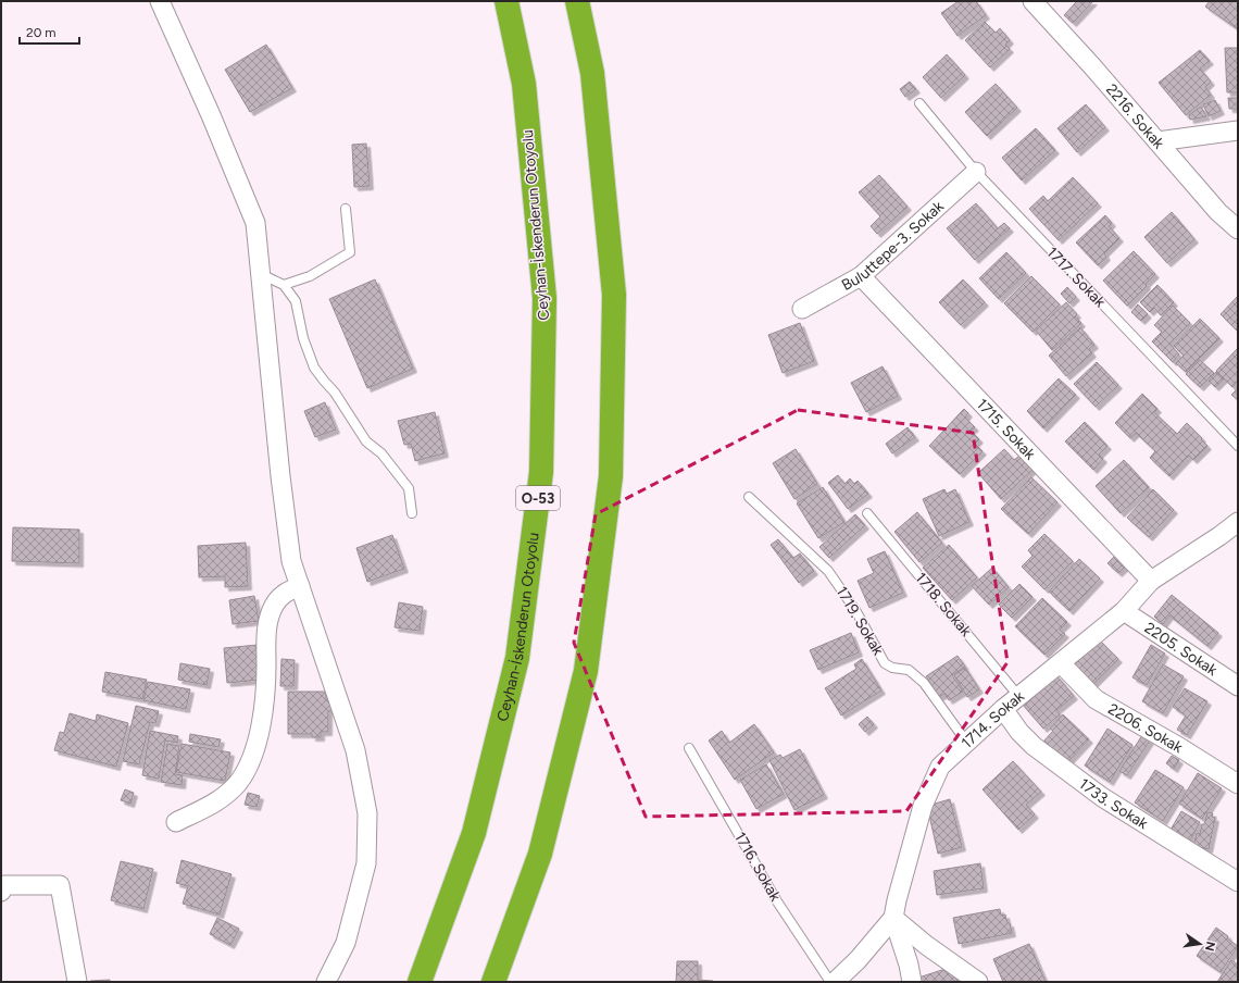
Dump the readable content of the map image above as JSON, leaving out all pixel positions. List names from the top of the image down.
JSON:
{
  "streets": {
    "highway": ["Ceyhan-İskenderun Otoyolu", "O-53"],
    "street": [
      "2216. Sokak",
      "Buluttepe-3. Sokak",
      "1715. Sokak",
      "2205. Sokak",
      "1714. Sokak",
      "2206. Sokak",
      "1733. Sokak"
    ],
    "lane": [
      "1717. Sokak",
      "1718. Sokak",
      "1719. Sokak",
      "1716. Sokak"
    ]
  },
  "crossings": [
    ["Buluttepe-3. Sokak", "1717. Sokak"],
    ["Buluttepe-3. Sokak", "1715. Sokak"],
    ["1715. Sokak", "1714. Sokak"],
    ["1718. Sokak", "1714. Sokak"],
    ["1719. Sokak", "1714. Sokak"],
    ["2205. Sokak", "1714. Sokak"],
    ["1714. Sokak", "2206. Sokak"],
    ["1714. Sokak", "1733. Sokak"]
  ],
  "scale_bar": "20 m",
  "north": "right"
}
